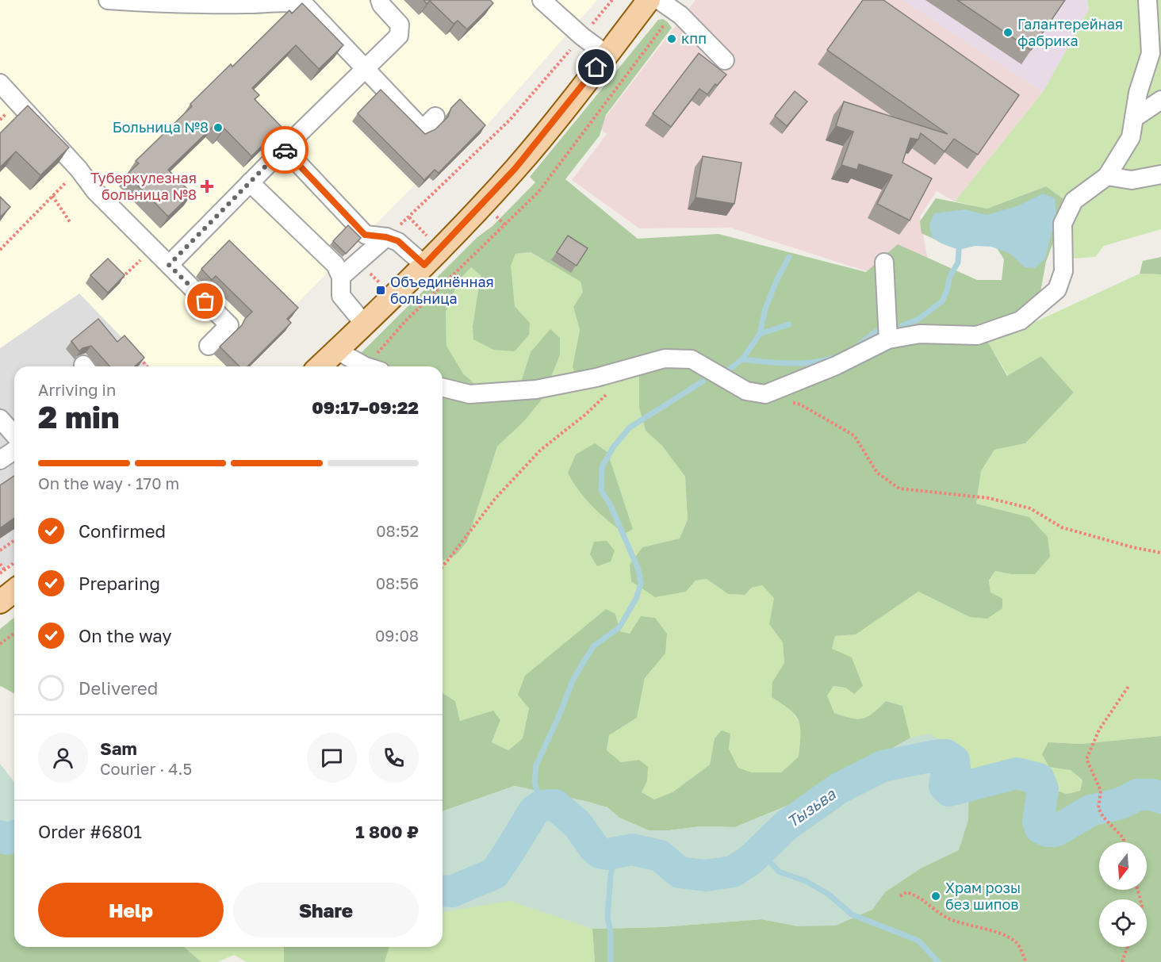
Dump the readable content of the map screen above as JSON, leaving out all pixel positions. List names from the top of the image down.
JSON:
{
  "water": ["Тызьва"],
  "places": {
    "other": [
      "Галантерейная фабрика",
      "кпп",
      "Больница №8",
      "Храм розы без шипов"
    ],
    "health": ["Туберкулезная больница №8"],
    "transit": ["Объединённая больница"]
  },
  "north": "bottom",
  "page": {
    "heading": ["2 min", "Arriving in", "09:17–09:22"],
    "panel": [
      "Sam",
      "Courier · 4.5",
      "Order #6801",
      "1 800 ₽"
    ],
    "bar": "On the way · 170 m",
    "list": [
      ["Confirmed", "08:52"],
      ["Preparing", "08:56"],
      ["On the way", "09:08"],
      "Delivered"
    ],
    "buttons": ["Help", "Share"]
  }
}
